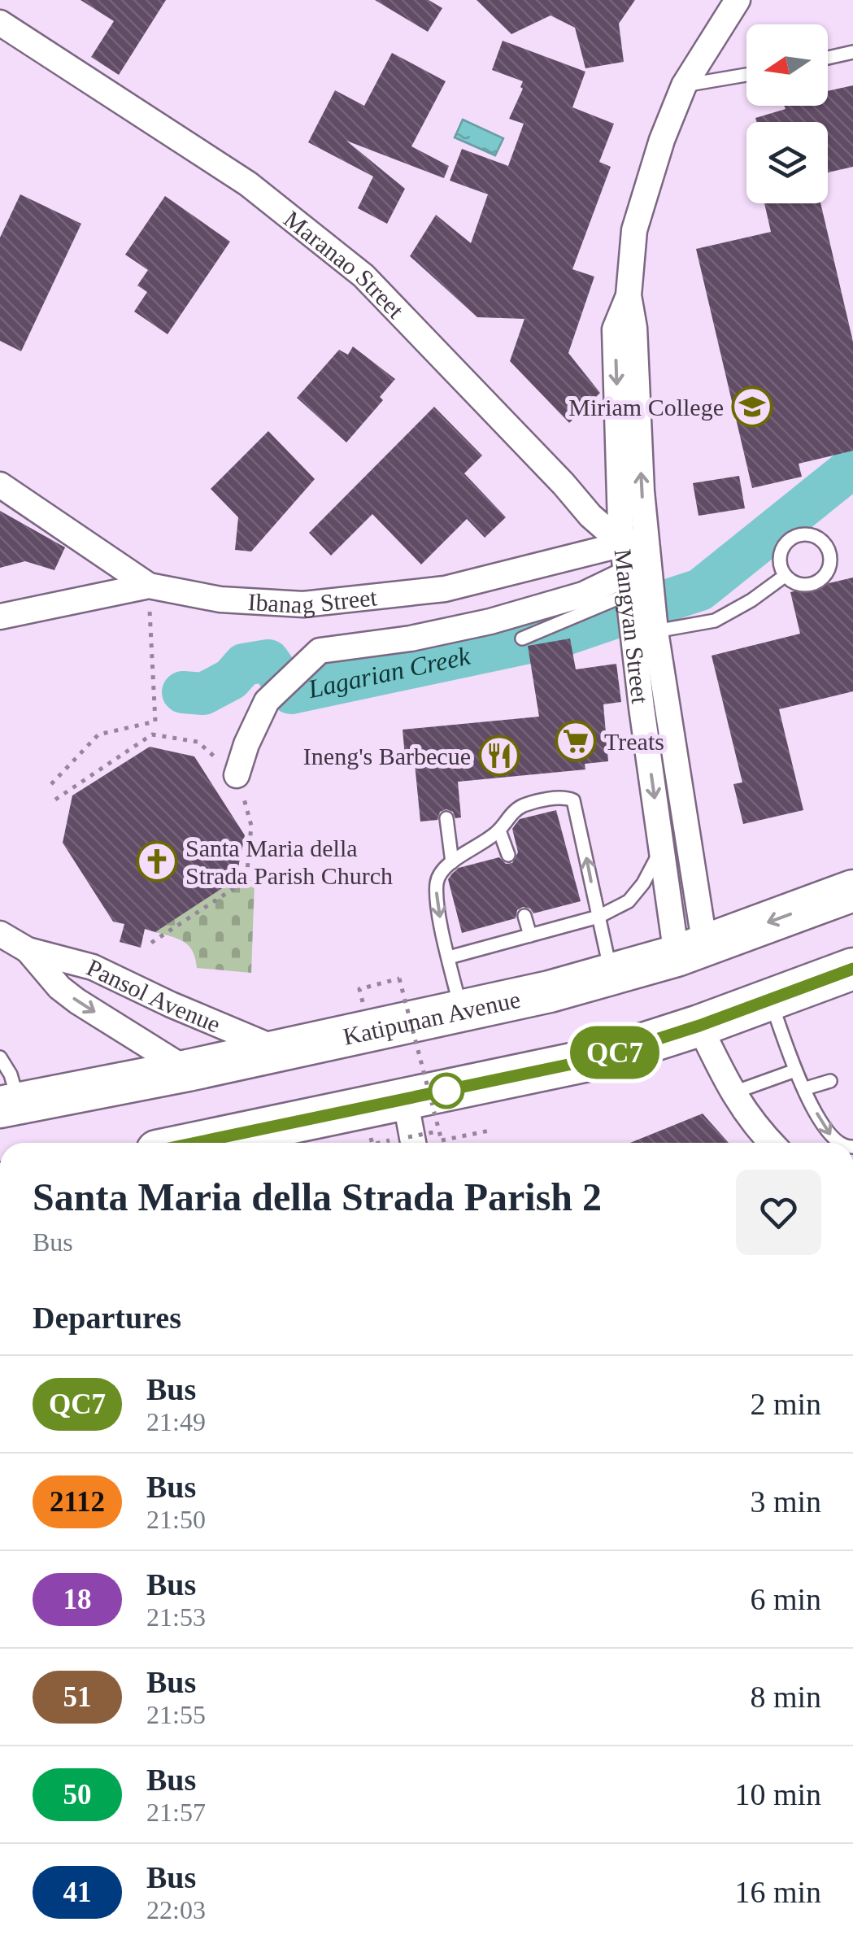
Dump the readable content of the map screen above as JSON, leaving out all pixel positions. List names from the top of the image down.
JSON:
{
  "streets": {
    "main road": ["Katipunan Avenue"],
    "street": [
      "Maranao Street",
      "Ibanag Street",
      "Mangyan Street",
      "Pansol Avenue"
    ]
  },
  "crossings": [
    ["Maranao Street", "Ibanag Street"],
    ["Maranao Street", "Mangyan Street"],
    ["Ibanag Street", "Mangyan Street"],
    ["Mangyan Street", "Katipunan Avenue"],
    ["Pansol Avenue", "Katipunan Avenue"]
  ],
  "water": ["Lagarian Creek"],
  "places": {
    "school or university": ["Miriam College"],
    "supermarket": ["Treats"],
    "restaurant": ["Ineng's Barbecue"],
    "church": ["Santa Maria della Strada Parish Church"]
  },
  "lines": ["bus line QC7"],
  "north": "left",
  "page": {
    "on_map": "QC7",
    "heading": [
      ["Santa Maria della Strada Parish 2", "Bus"],
      "Departures"
    ],
    "list": [
      {
        "mark": "QC7",
        "name": "Bus",
        "note": "21:49",
        "value": "2 min"
      },
      {
        "mark": "2112",
        "name": "Bus",
        "note": "21:50",
        "value": "3 min"
      },
      {
        "mark": "18",
        "name": "Bus",
        "note": "21:53",
        "value": "6 min"
      },
      {
        "mark": "51",
        "name": "Bus",
        "note": "21:55",
        "value": "8 min"
      },
      {
        "mark": "50",
        "name": "Bus",
        "note": "21:57",
        "value": "10 min"
      },
      {
        "mark": "41",
        "name": "Bus",
        "note": "22:03",
        "value": "16 min"
      }
    ]
  }
}
